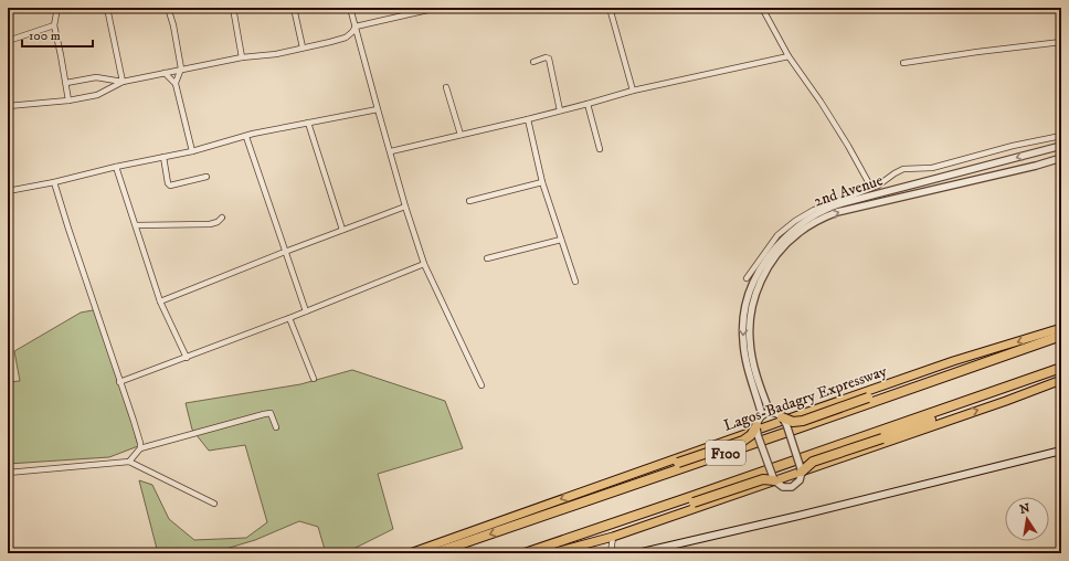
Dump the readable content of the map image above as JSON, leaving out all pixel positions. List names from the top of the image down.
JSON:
{
  "streets": {
    "highway": ["Lagos-Badagry Expressway", "F100"],
    "street": ["2nd Avenue"]
  },
  "scale_bar": "100 m",
  "north": "top"
}
